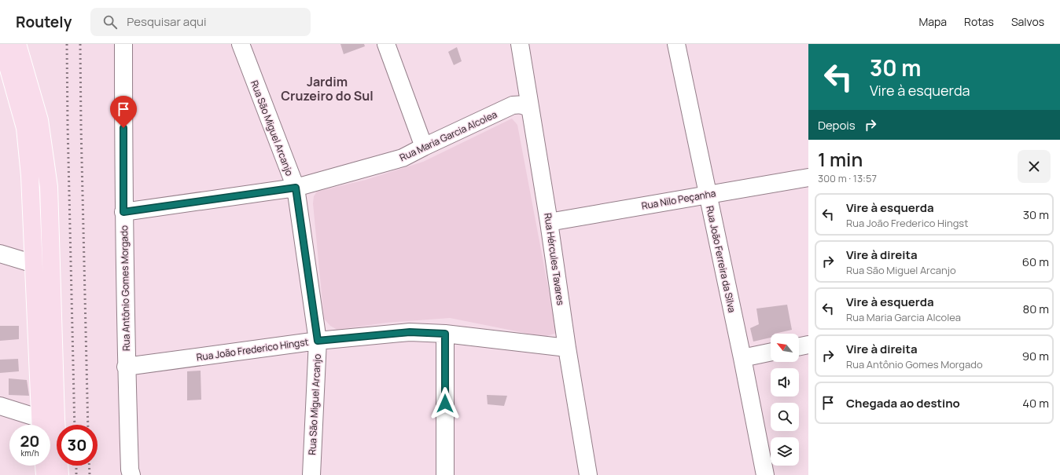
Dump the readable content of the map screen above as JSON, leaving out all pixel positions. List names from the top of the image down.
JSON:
{
  "streets": {
    "street": [
      "Rua São Miguel Arcanjo",
      "Rua Maria Garcia Alcolea",
      "Rua Nilo Peçanha",
      "Rua Hércules Tavares",
      "Rua João Ferreira da Silva",
      "Rua Antônio Gomes Morgado",
      "Rua João Frederico Hingst"
    ]
  },
  "crossings": [
    ["Rua São Miguel Arcanjo", "Rua Maria Garcia Alcolea"],
    ["Rua São Miguel Arcanjo", "Rua João Frederico Hingst"],
    ["Rua Maria Garcia Alcolea", "Rua Hércules Tavares"],
    ["Rua Maria Garcia Alcolea", "Rua Antônio Gomes Morgado"],
    ["Rua Nilo Peçanha", "Rua Hércules Tavares"],
    ["Rua Nilo Peçanha", "Rua João Ferreira da Silva"],
    ["Rua Hércules Tavares", "Rua João Frederico Hingst"],
    ["Rua Antônio Gomes Morgado", "Rua João Frederico Hingst"]
  ],
  "districts": ["Jardim Cruzeiro do Sul"],
  "north": "top left",
  "page": {
    "header": "Routely",
    "search": "Pesquisar aqui",
    "nav": ["Mapa", "Rotas", "Salvos"],
    "turn": ["30 m", "Vire à esquerda"],
    "then": "Depois",
    "heading": ["1 min", "300 m · 13:57"],
    "list": [
      {
        "name": "Vire à esquerda",
        "note": "Rua João Frederico Hingst",
        "value": "30 m"
      },
      {
        "name": "Vire à direita",
        "note": "Rua São Miguel Arcanjo",
        "value": "60 m"
      },
      {
        "name": "Vire à esquerda",
        "note": "Rua Maria Garcia Alcolea",
        "value": "80 m"
      },
      {
        "name": "Vire à direita",
        "note": "Rua Antônio Gomes Morgado",
        "value": "90 m"
      },
      {
        "name": "Chegada ao destino",
        "value": "40 m"
      }
    ],
    "speed": "20 km/h",
    "limit": "30"
  }
}
